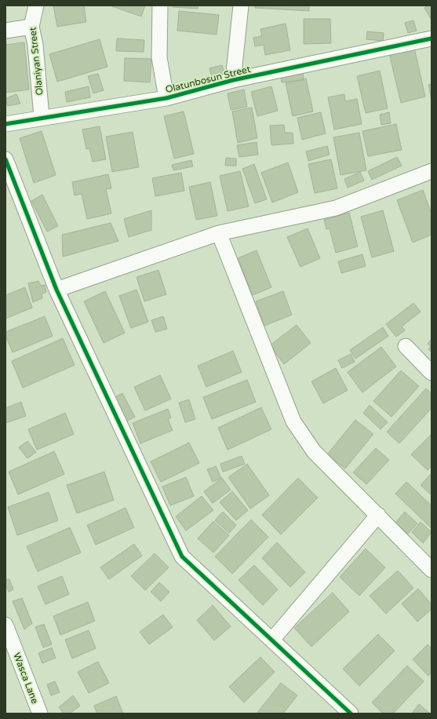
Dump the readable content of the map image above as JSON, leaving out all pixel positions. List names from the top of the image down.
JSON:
{
  "streets": {
    "street": ["Olaniyan Street", "Olatunbosun Street", "Wasca Lane"]
  },
  "crossings": [
    ["Olaniyan Street", "Olatunbosun Street"]
  ]
}
